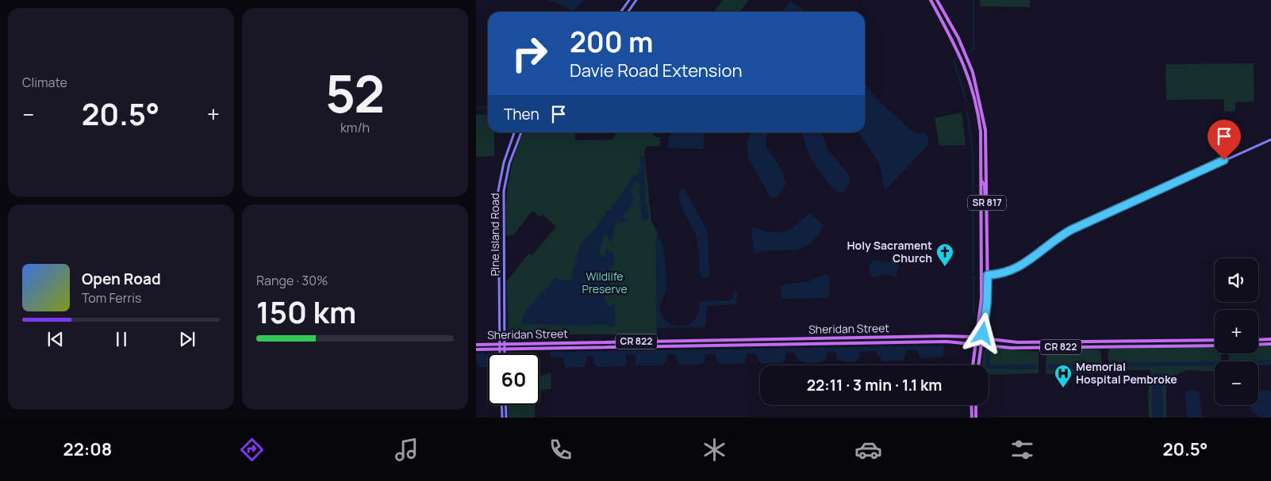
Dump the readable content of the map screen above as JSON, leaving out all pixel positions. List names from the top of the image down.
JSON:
{
  "streets": {
    "main road": [
      "SR 817",
      "Pine Island Road",
      "Sheridan Street",
      "CR 822"
    ]
  },
  "crossings": [
    ["SR 817", "Sheridan Street"],
    ["Pine Island Road", "Sheridan Street"]
  ],
  "parks": ["Wildlife Preserve"],
  "places": {
    "church": ["Holy Sacrament Church"],
    "hospital": ["Memorial Hospital Pembroke"]
  },
  "page": {
    "tile": [
      "Climate",
      ["52", "km/h"],
      ["Range · 30%", "150 km"]
    ],
    "turn": ["200 m", "Davie Road Extension"],
    "then": "Then",
    "heat": ["−", "20.5°", "+"],
    "map_buttons": ["+", "−"],
    "song": ["Open Road", "Tom Ferris"],
    "limit": "60",
    "trip": "22:11 · 3 min · 1.1 km",
    "tabs": ["22:08", "20.5°"]
  }
}
